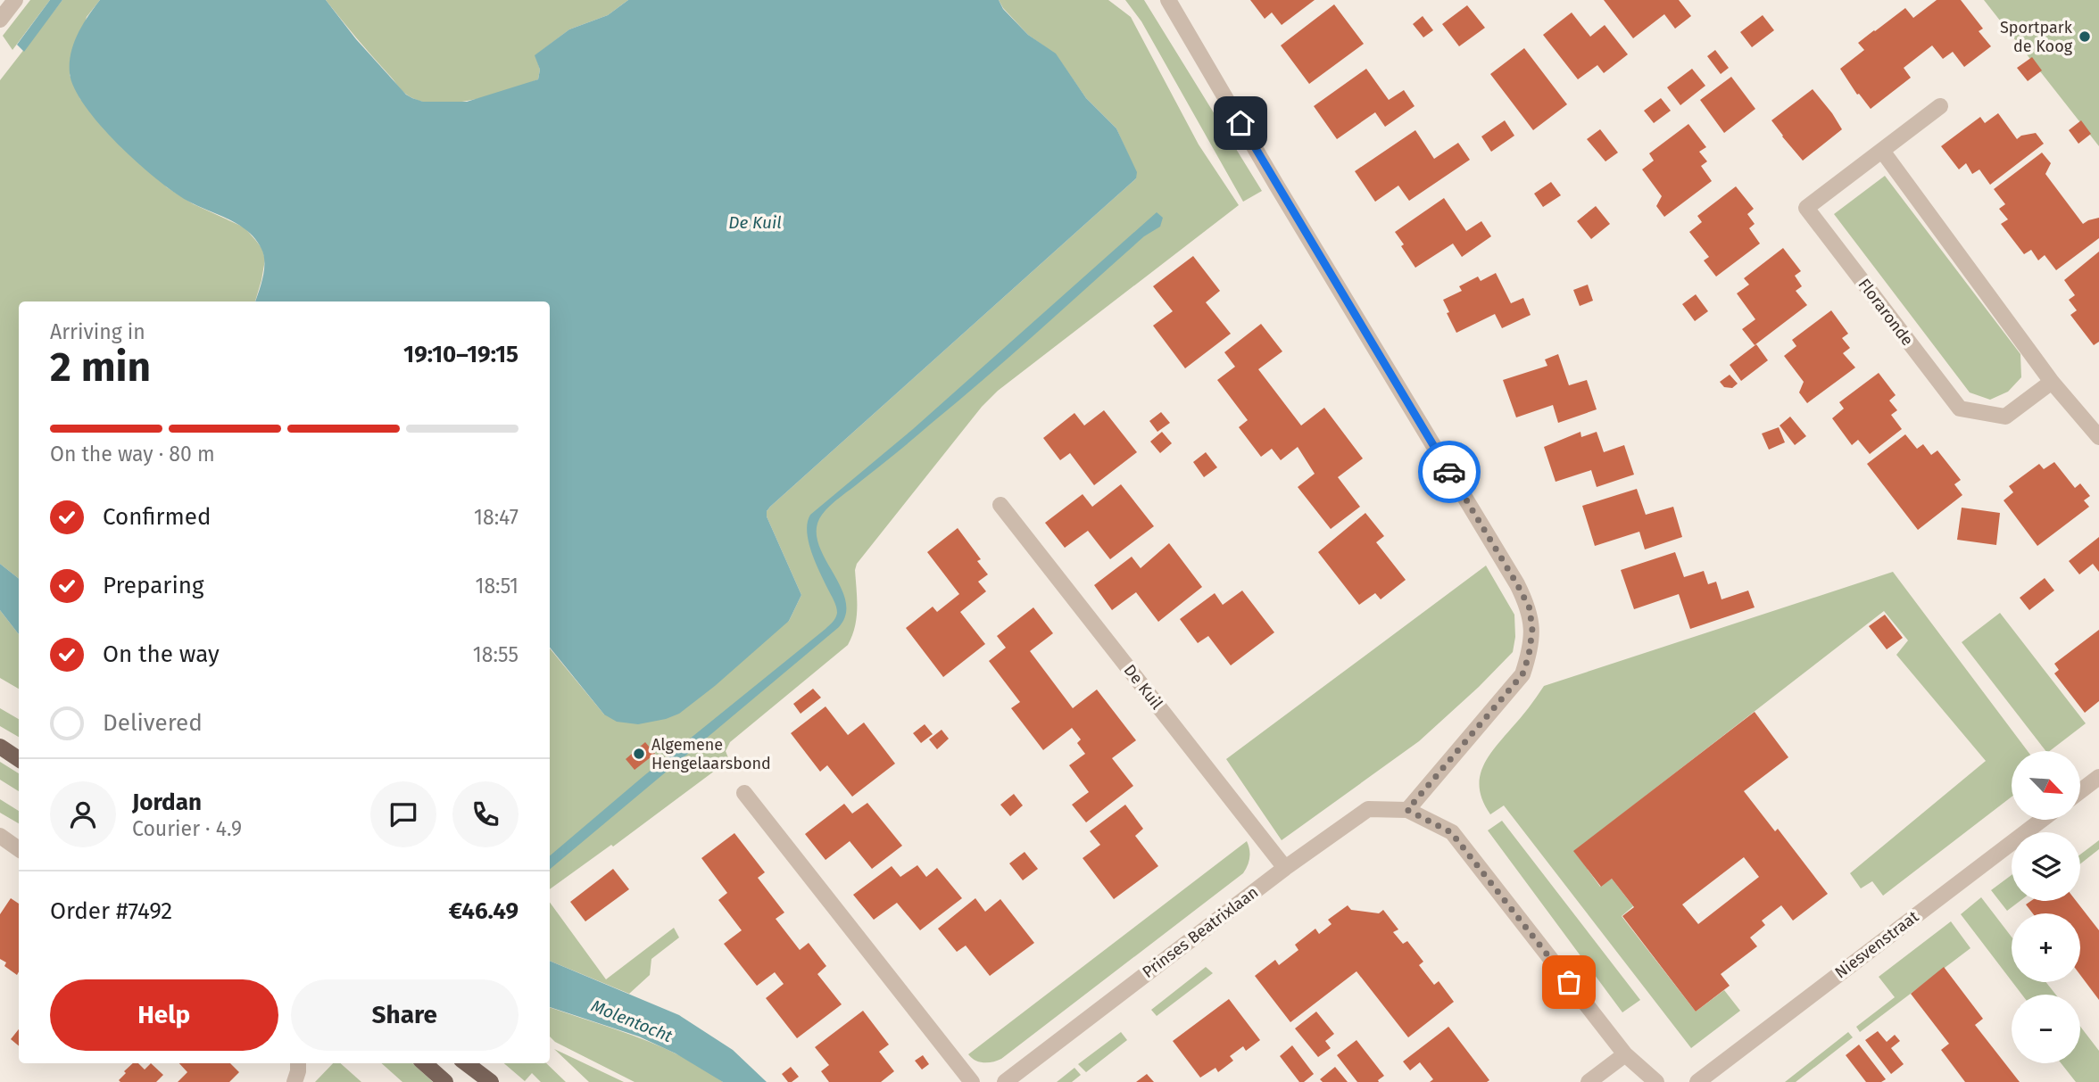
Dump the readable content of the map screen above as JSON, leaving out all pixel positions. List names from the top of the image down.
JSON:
{
  "streets": {
    "street": [
      "Floraronde",
      "De Kuil",
      "Prinses Beatrixlaan",
      "Niesvenstraat"
    ]
  },
  "crossings": [
    ["De Kuil", "Prinses Beatrixlaan"]
  ],
  "water": ["De Kuil", "Molentocht"],
  "places": ["Sportpark de Koog", "Algemene Hengelaarsbond"],
  "north": "bottom right",
  "page": {
    "heading": ["2 min", "Arriving in", "19:10–19:15"],
    "panel": [
      "Jordan",
      "Courier · 4.9",
      "Order #7492",
      "€46.49"
    ],
    "bar": "On the way · 80 m",
    "list": [
      ["Confirmed", "18:47"],
      ["Preparing", "18:51"],
      ["On the way", "18:55"],
      "Delivered"
    ],
    "map_buttons": ["+", "−"],
    "buttons": ["Help", "Share"]
  }
}
